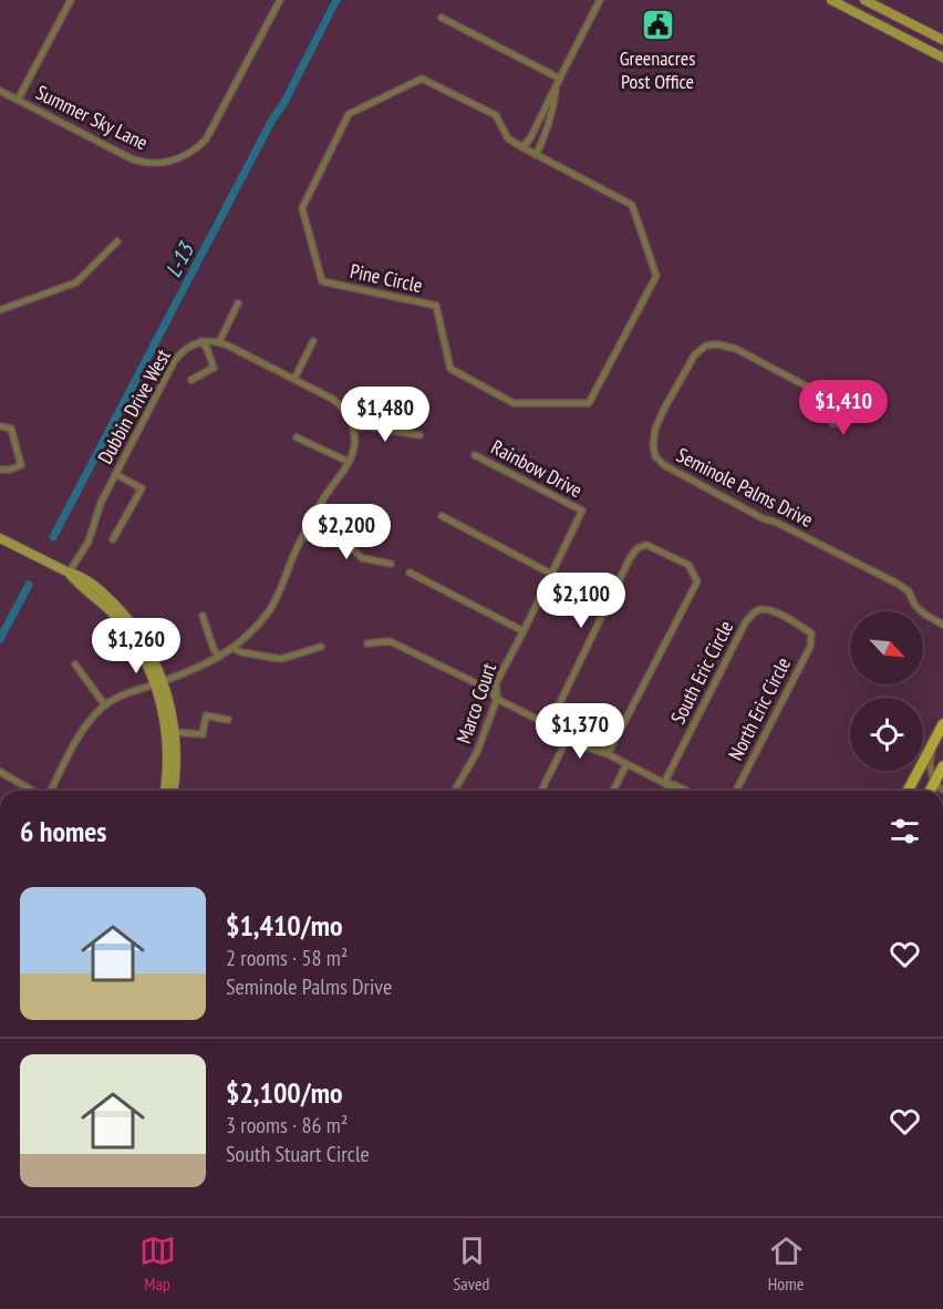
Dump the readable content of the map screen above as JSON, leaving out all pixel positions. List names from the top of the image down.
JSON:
{
  "streets": {
    "street": [
      "Summer Sky Lane",
      "Pine Circle",
      "Dubbin Drive West",
      "Rainbow Drive",
      "Seminole Palms Drive",
      "South Eric Circle",
      "Marco Court",
      "North Eric Circle"
    ]
  },
  "crossings": [
    ["Rainbow Drive", "Marco Court"],
    ["South Eric Circle", "North Eric Circle"]
  ],
  "water": ["L-13"],
  "places": {
    "public building": ["Greenacres Post Office"]
  },
  "north": "bottom right",
  "page": {
    "price": [
      "$1,410",
      "$1,480",
      "$2,200",
      "$2,100",
      "$1,260",
      "$1,370"
    ],
    "heading": "6 homes",
    "list": [
      {
        "name": "$1,410/mo",
        "note": "2 rooms · 58 m² · Seminole Palms Drive"
      },
      {
        "name": "$2,100/mo",
        "note": "3 rooms · 86 m² · South Stuart Circle"
      }
    ],
    "tabs": ["Map", "Saved", "Home"]
  }
}
